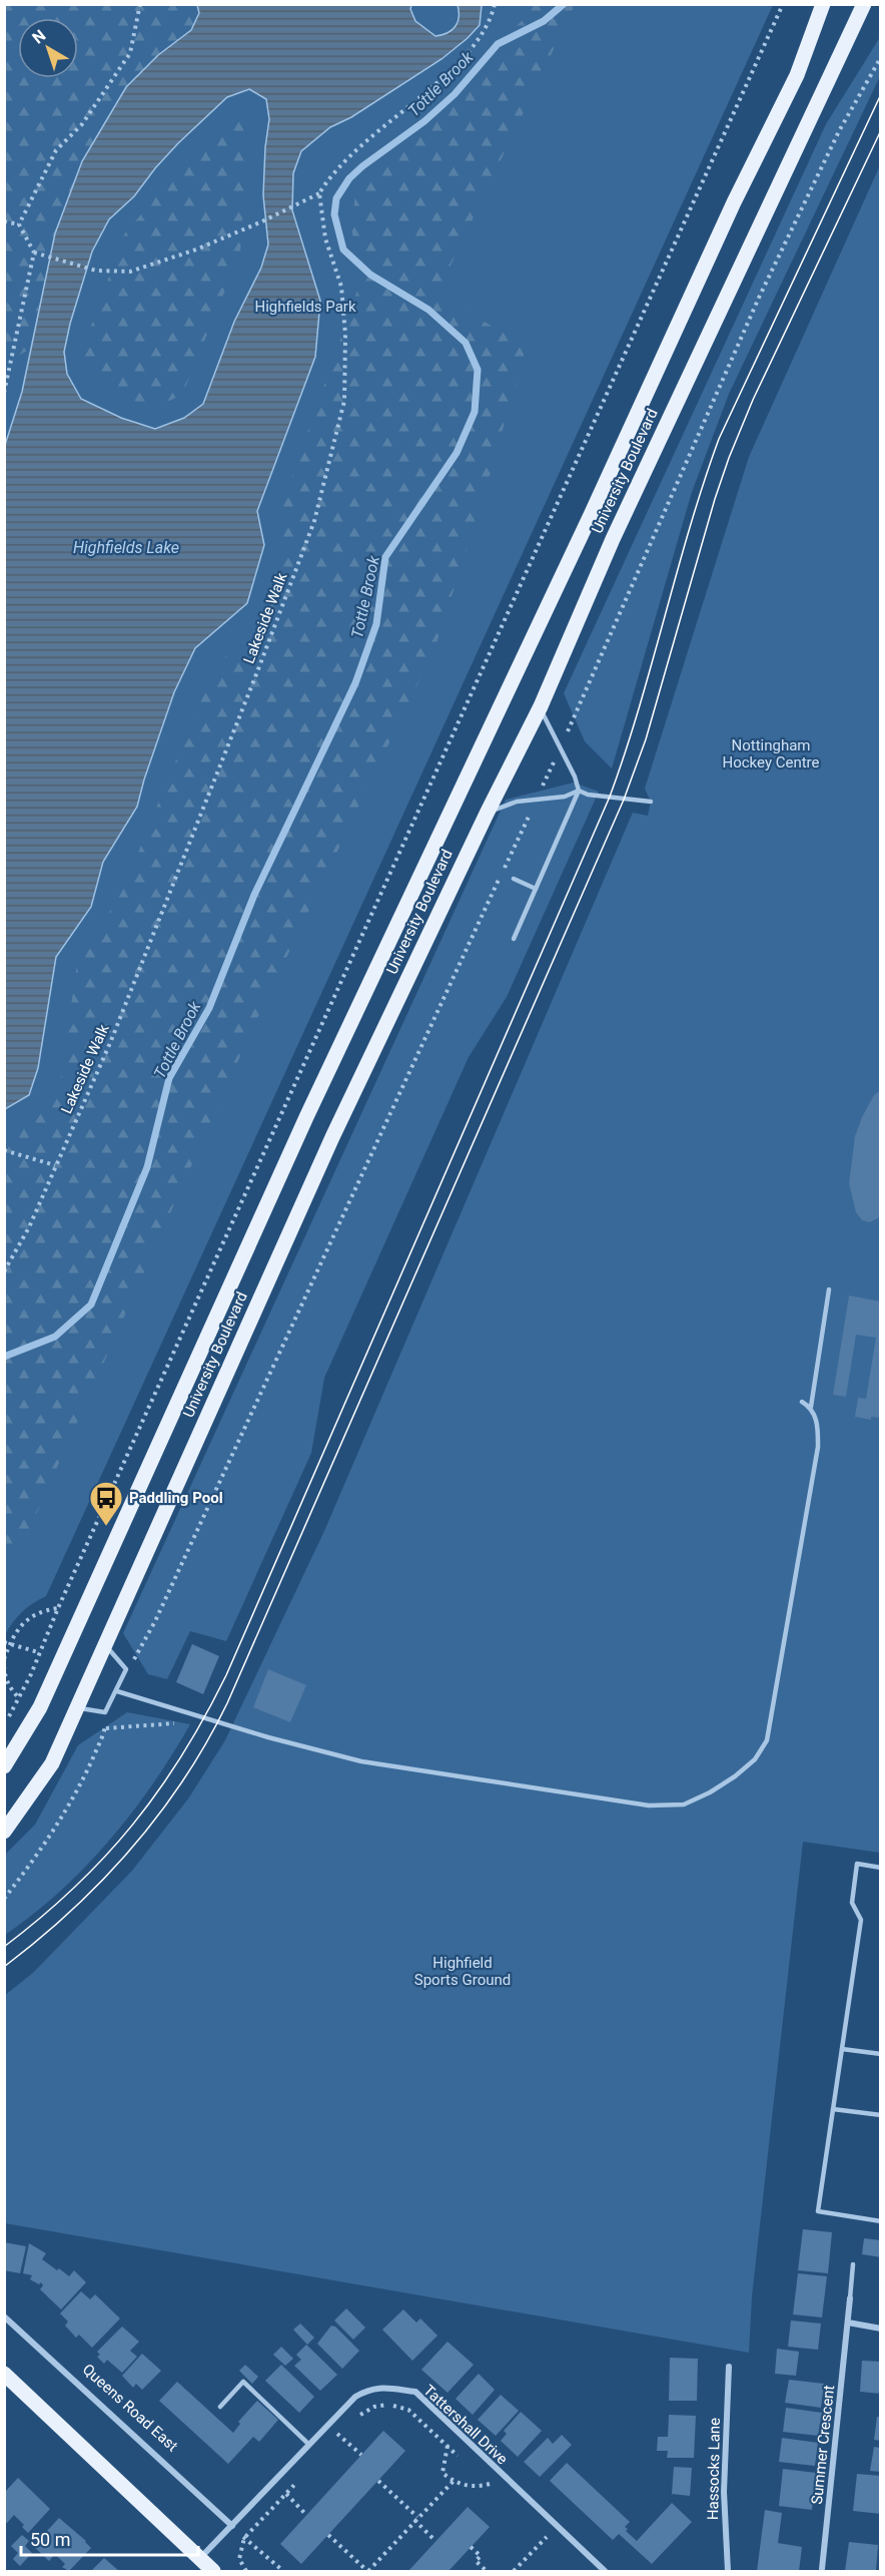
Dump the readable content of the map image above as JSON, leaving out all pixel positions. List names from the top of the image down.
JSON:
{
  "streets": {
    "main road": ["University Boulevard"],
    "street": [
      "Queens Road East",
      "Tattershall Drive",
      "Summer Crescent",
      "Hassocks Lane"
    ],
    "path": ["Lakeside Walk"]
  },
  "crossings": [
    ["Queens Road East", "Tattershall Drive"]
  ],
  "water": ["Tottle Brook", "Highfields Lake"],
  "parks": ["Highfields Park", "Nottingham Hockey Centre", "Highfield Sports Ground"],
  "places": {
    "bus stop": ["Paddling Pool"]
  },
  "scale_bar": "50 m",
  "north": "top left"
}
